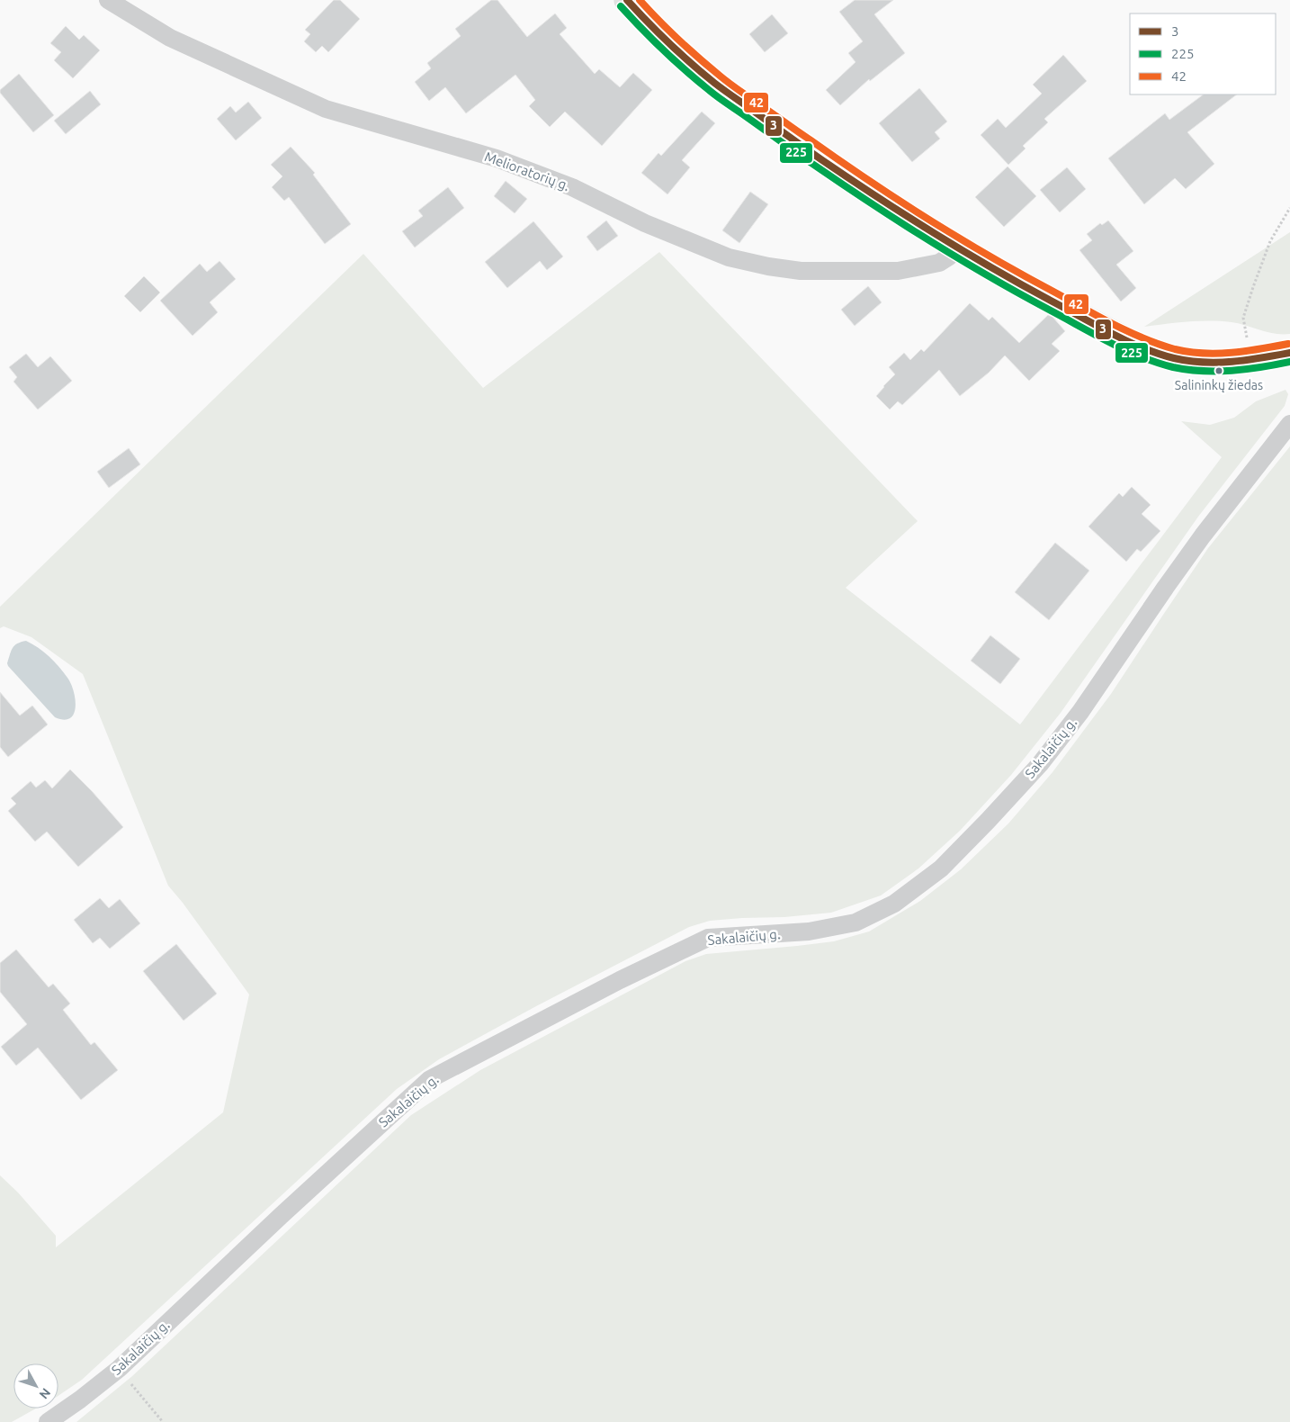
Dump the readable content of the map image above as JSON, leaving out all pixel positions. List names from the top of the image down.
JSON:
{
  "streets": {
    "street": ["Melioratorių g.", "Sakalaičių g."]
  },
  "places": ["Salininkų žiedas"],
  "lines": ["transit line 3", "transit line 42", "transit line 225"],
  "legend": ["3", "225", "42"],
  "north": "bottom right"
}
